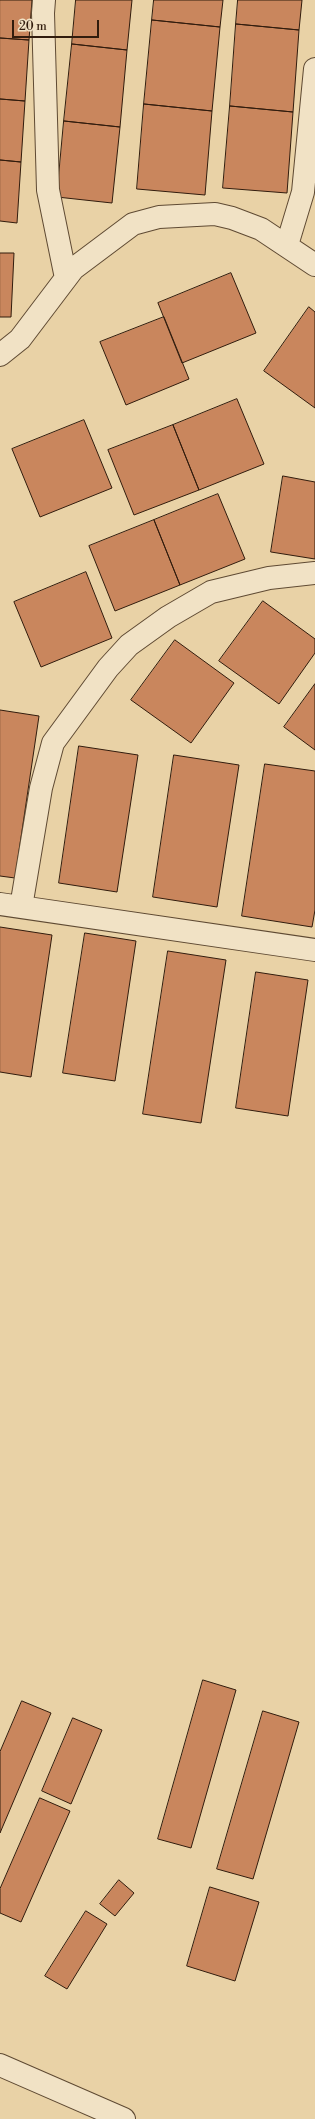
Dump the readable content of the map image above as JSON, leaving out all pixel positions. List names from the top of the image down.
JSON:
{
  "scale_bar": "20 m"
}
